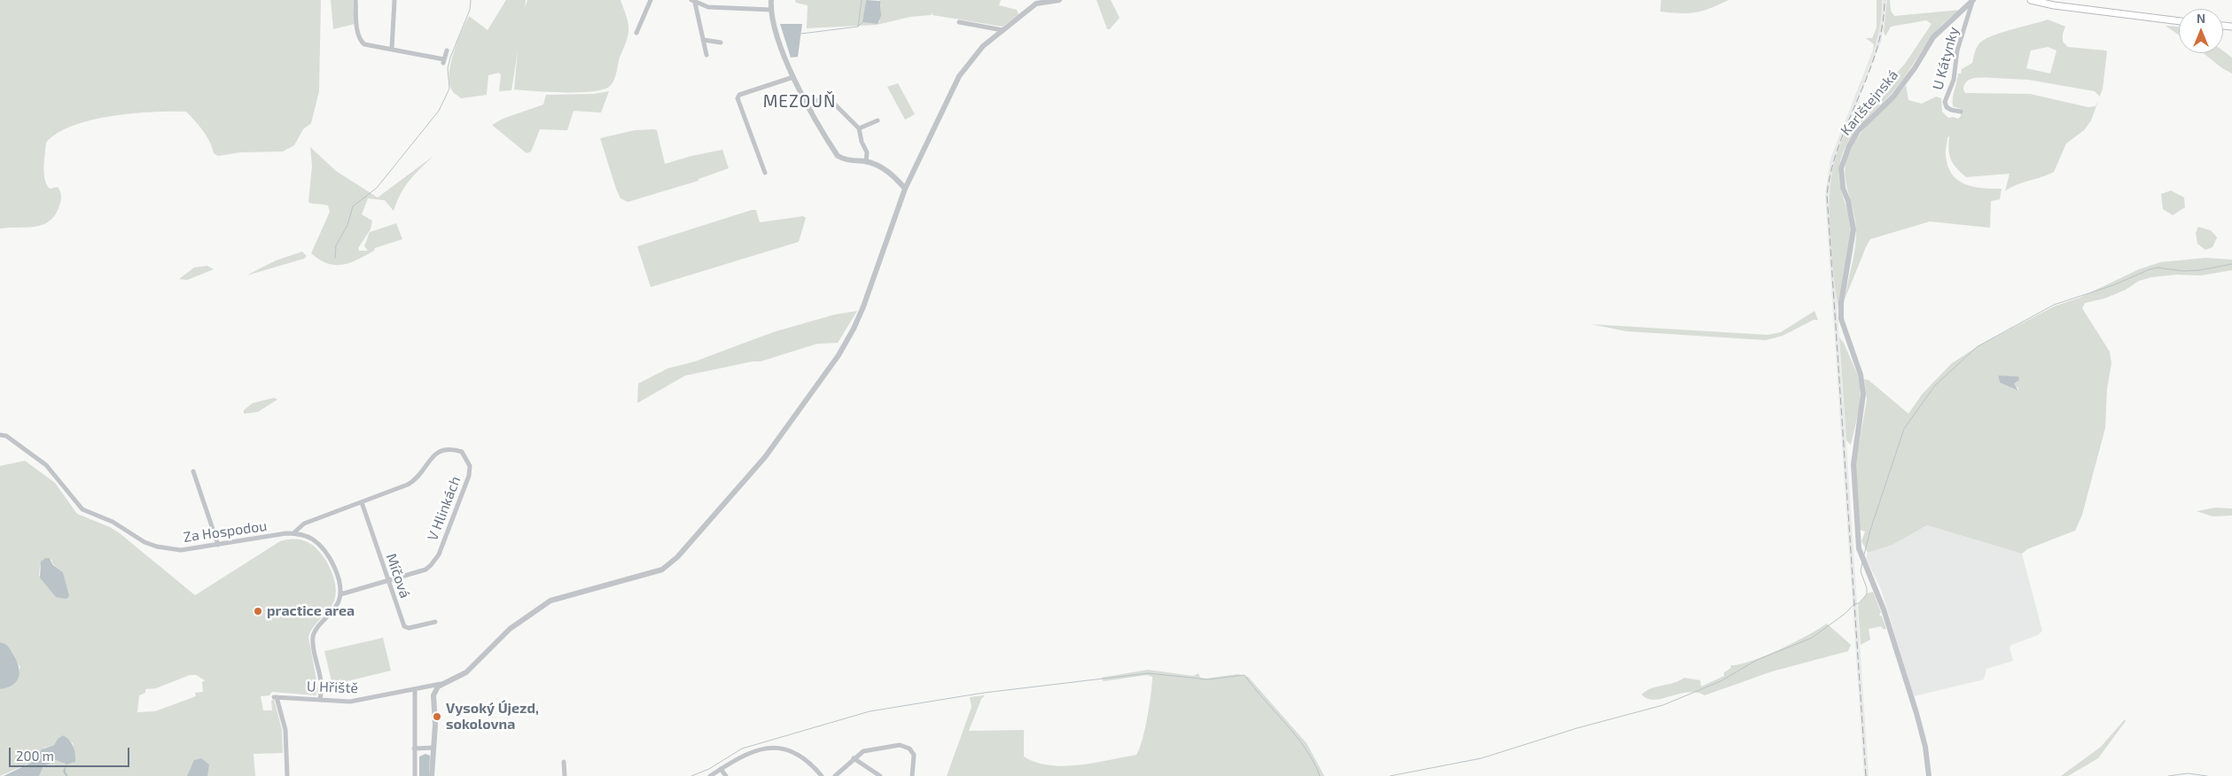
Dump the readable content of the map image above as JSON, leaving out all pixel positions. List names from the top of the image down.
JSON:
{
  "streets": {
    "street": [
      "U Kátynky",
      "Karlštejnská",
      "V Hlinkách",
      "Za Hospodou",
      "Míčová",
      "U Hřiště"
    ]
  },
  "crossings": [
    ["U Kátynky", "Karlštejnská"],
    ["V Hlinkách", "Za Hospodou"],
    ["V Hlinkách", "Míčová"]
  ],
  "districts": ["MEZOUŇ"],
  "places": ["practice area", "Vysoký Újezd, sokolovna"],
  "scale_bar": "200 m",
  "north": "top"
}
